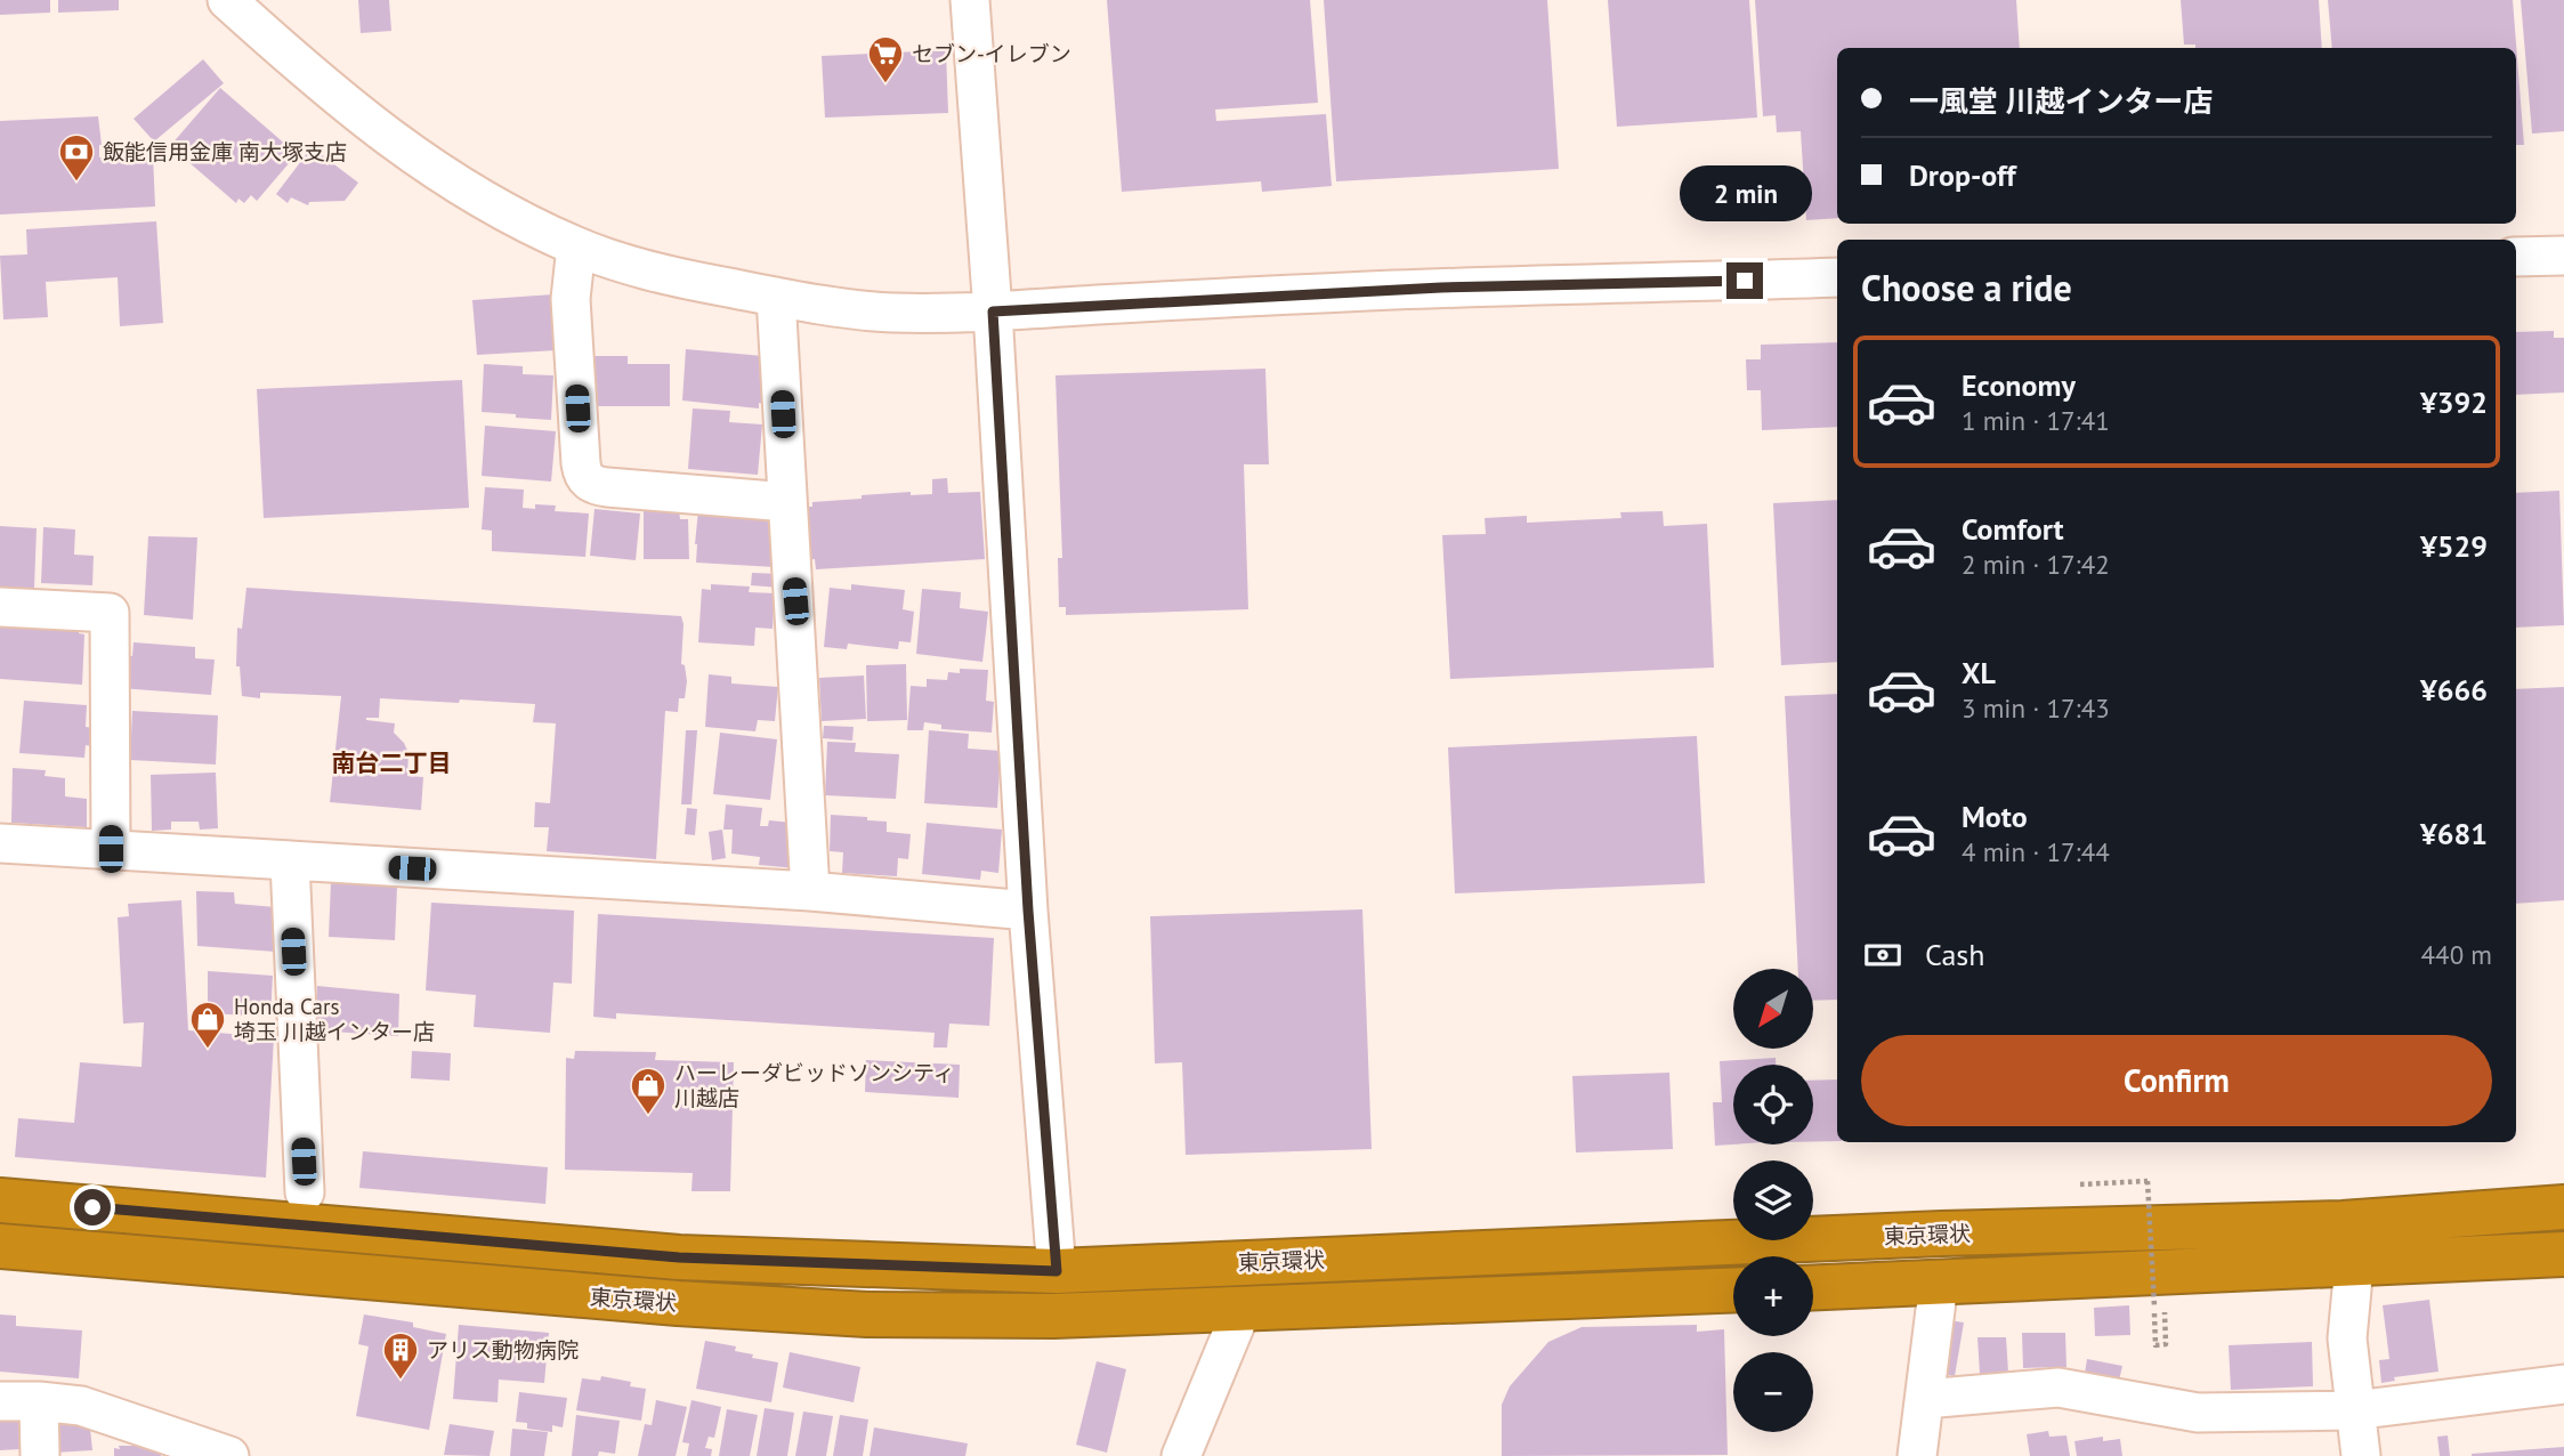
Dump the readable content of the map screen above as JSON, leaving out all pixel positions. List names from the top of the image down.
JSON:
{
  "streets": {
    "highway": ["東京環状"]
  },
  "districts": ["南台二丁目"],
  "places": {
    "supermarket": ["セブン-イレブン"],
    "bank": ["飯能信用金庫 南大塚支店"],
    "shop": ["Honda Cars 埼玉 川越インター店", "ハーレーダビッドソンシティ 川越店"],
    "building": ["アリス動物病院"]
  },
  "north": "bottom left",
  "page": {
    "banner": ["一風堂 川越インター店", "Drop-off"],
    "bubble": "2 min",
    "heading": "Choose a ride",
    "list": [
      {
        "name": "Economy",
        "note": "1 min · 17:41",
        "value": "¥392"
      },
      {
        "name": "Comfort",
        "note": "2 min · 17:42",
        "value": "¥529"
      },
      {
        "name": "XL",
        "note": "3 min · 17:43",
        "value": "¥666"
      },
      {
        "name": "Moto",
        "note": "4 min · 17:44",
        "value": "¥681"
      }
    ],
    "pay": ["Cash", "440 m"],
    "map_buttons": ["+", "−"],
    "buttons": "Confirm"
  }
}
